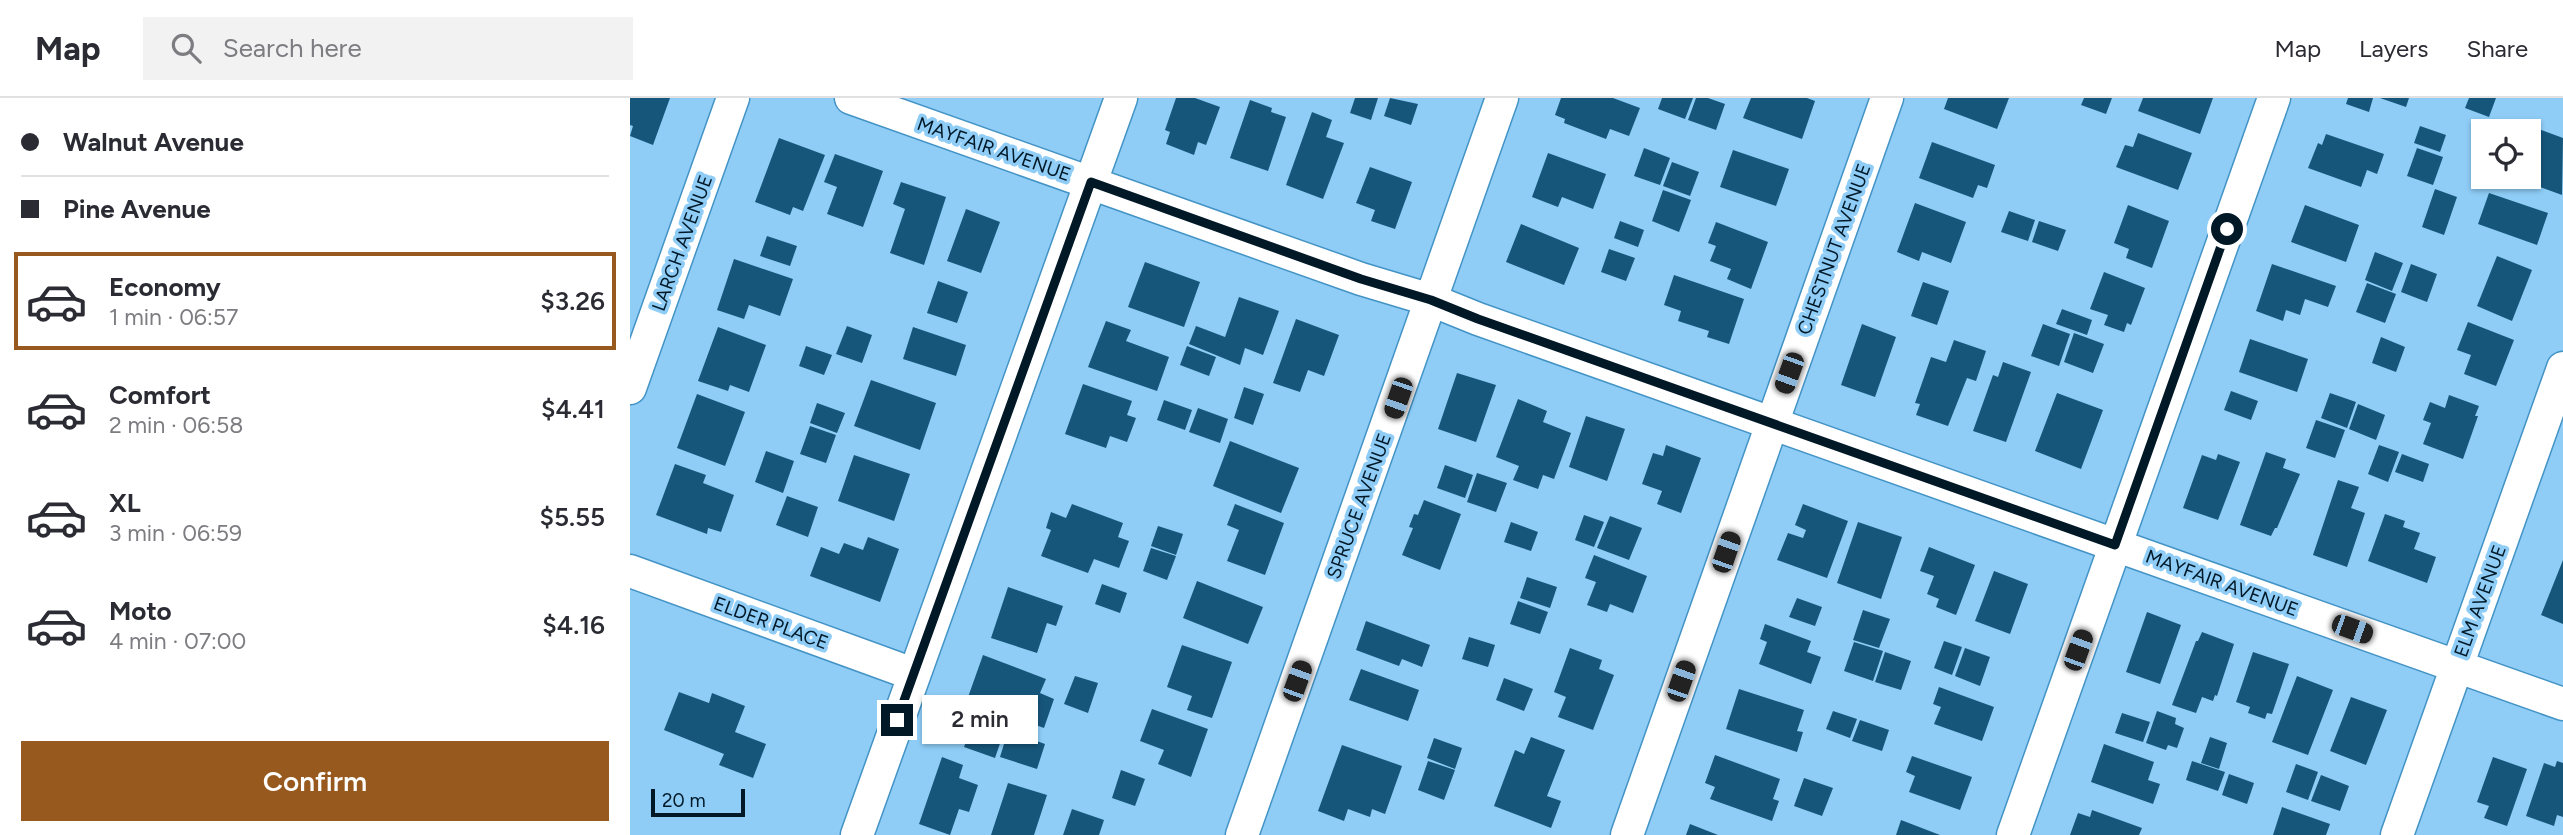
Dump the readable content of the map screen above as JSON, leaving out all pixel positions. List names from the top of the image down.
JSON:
{
  "streets": {
    "street": [
      "MAYFAIR AVENUE",
      "LARCH AVENUE",
      "CHESTNUT AVENUE",
      "SPRUCE AVENUE",
      "ELM AVENUE",
      "ELDER PLACE"
    ]
  },
  "crossings": [
    ["MAYFAIR AVENUE", "CHESTNUT AVENUE"],
    ["MAYFAIR AVENUE", "SPRUCE AVENUE"],
    ["MAYFAIR AVENUE", "ELM AVENUE"]
  ],
  "scale_bar": "20 m",
  "page": {
    "header": "Map",
    "search": "Search here",
    "nav": ["Map", "Layers", "Share"],
    "banner": ["Walnut Avenue", "Pine Avenue"],
    "list": [
      {
        "name": "Economy",
        "note": "1 min · 06:57",
        "value": "$3.26"
      },
      {
        "name": "Comfort",
        "note": "2 min · 06:58",
        "value": "$4.41"
      },
      {
        "name": "XL",
        "note": "3 min · 06:59",
        "value": "$5.55"
      },
      {
        "name": "Moto",
        "note": "4 min · 07:00",
        "value": "$4.16"
      }
    ],
    "bubble": "2 min",
    "buttons": "Confirm",
    "scale": "20 m"
  }
}
